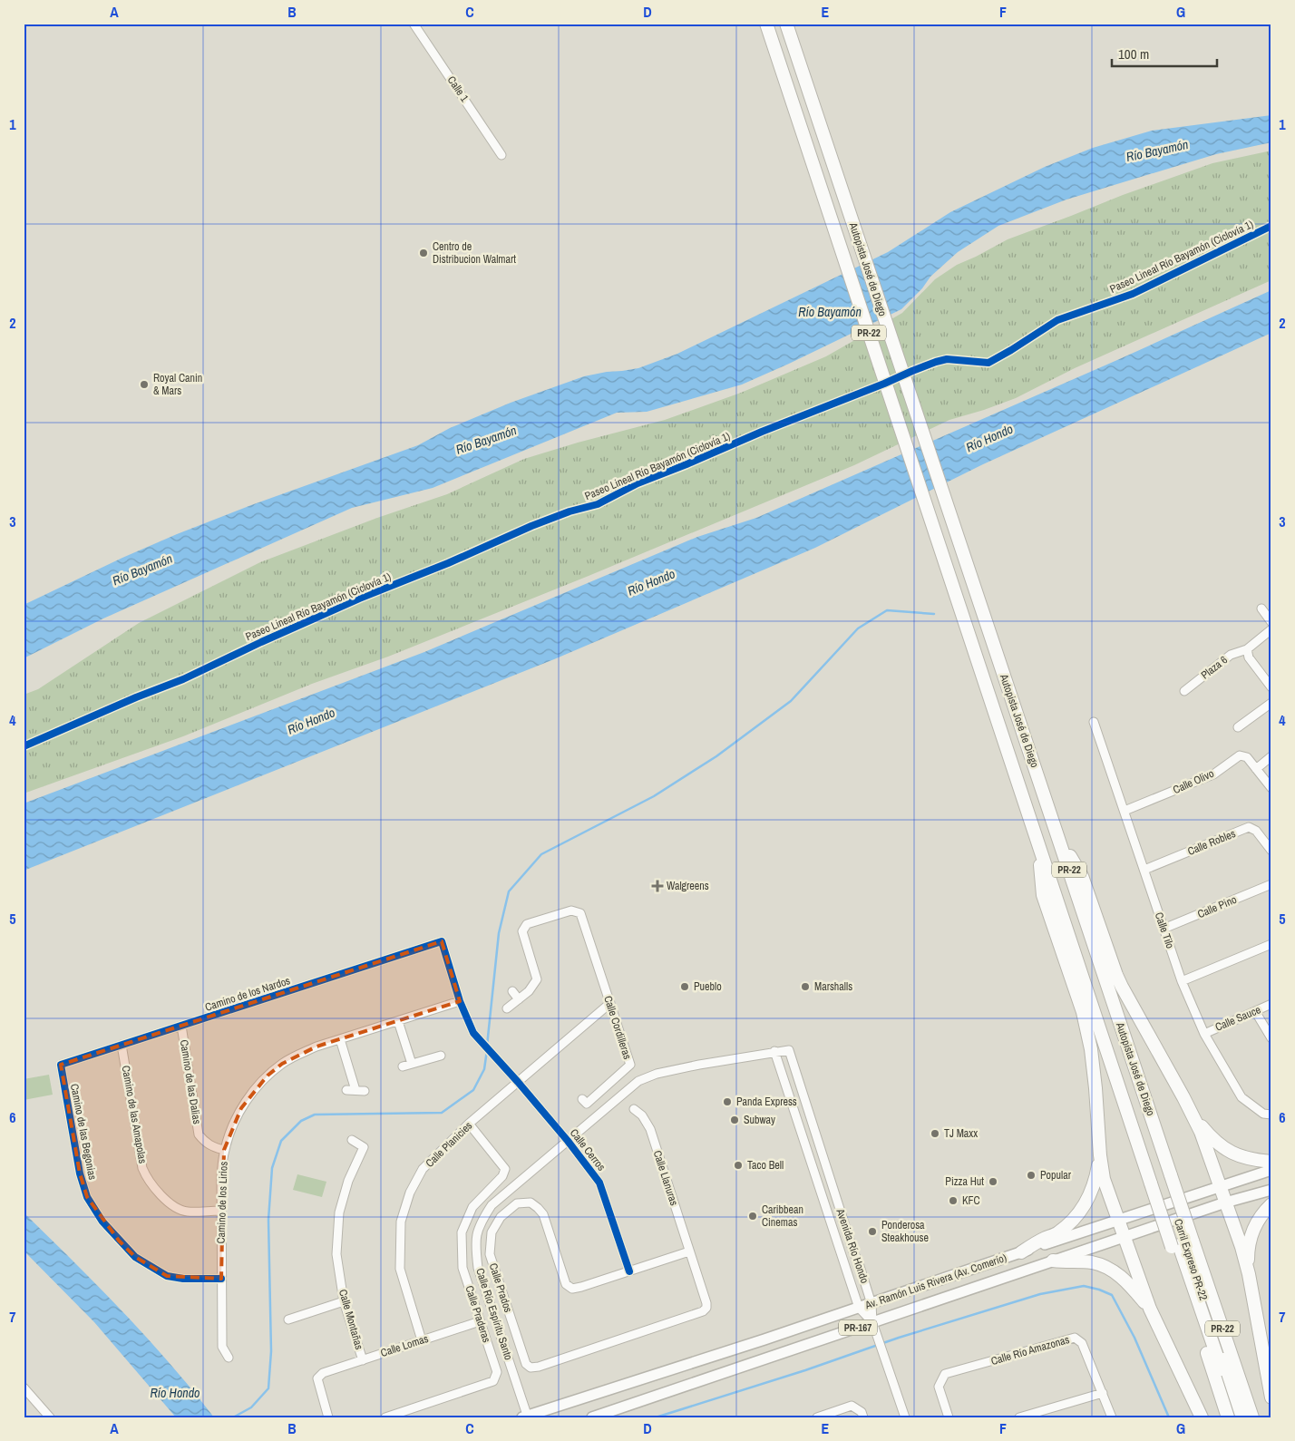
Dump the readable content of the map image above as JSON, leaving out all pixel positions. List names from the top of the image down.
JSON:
{
  "streets": {
    "highway": ["Autopista José de Diego", "PR-22", "Carril Expreso PR-22"],
    "main road": ["Av. Ramón Luis Rivera (Av. Comerío)", "PR-167"],
    "street": [
      "Calle 1",
      "Plaza 6",
      "Calle Olivo",
      "Calle Robles",
      "Calle Pino",
      "Calle Tilo",
      "Camino de los Nardos",
      "Calle Sauce",
      "Calle Cordilleras",
      "Camino de las Dalias",
      "Camino de las Amapolas",
      "Camino de las Begonias",
      "Calle Planicies",
      "Calle Cerros",
      "Calle Llanuras",
      "Camino de los Lirios",
      "Avenida Río Hondo",
      "Calle Prados",
      "Calle Praderas",
      "Calle Río Espíritu Santo",
      "Calle Montañas",
      "Calle Lomas",
      "Calle Río Amazonas"
    ],
    "cycle path": ["Paseo Lineal Río Bayamón (Ciclovía 1)"]
  },
  "crossings": [
    ["Autopista José de Diego", "Carril Expreso PR-22"],
    ["Calle Olivo", "Calle Tilo"],
    ["Calle Robles", "Calle Tilo"],
    ["Calle Pino", "Calle Tilo"],
    ["Calle Tilo", "Calle Sauce"],
    ["Camino de los Nardos", "Camino de las Dalias"],
    ["Camino de los Nardos", "Camino de las Amapolas"],
    ["Camino de los Nardos", "Camino de las Begonias"],
    ["Camino de los Nardos", "Calle Cerros"],
    ["Calle Cordilleras", "Calle Planicies"],
    ["Camino de las Dalias", "Camino de los Lirios"],
    ["Camino de las Amapolas", "Camino de los Lirios"],
    ["Camino de las Begonias", "Camino de los Lirios"],
    ["Calle Planicies", "Calle Cerros"],
    ["Calle Planicies", "Calle Praderas"],
    ["Calle Planicies", "Calle Lomas"],
    ["Calle Cerros", "Camino de los Lirios"],
    ["Calle Cerros", "Calle Prados"],
    ["Calle Cerros", "Calle Río Espíritu Santo"],
    ["Calle Llanuras", "Calle Prados"],
    ["Avenida Río Hondo", "Av. Ramón Luis Rivera (Av. Comerío)"],
    ["Avenida Río Hondo", "Calle Río Espíritu Santo"],
    ["Av. Ramón Luis Rivera (Av. Comerío)", "Calle Río Espíritu Santo"],
    ["Calle Praderas", "Calle Lomas"],
    ["Calle Montañas", "Calle Lomas"]
  ],
  "water": ["Río Bayamón", "Río Hondo"],
  "places": {
    "other": [
      "Centro de Distribucion Walmart",
      "Royal Canin & Mars",
      "Pueblo",
      "Marshalls",
      "Panda Express",
      "Subway",
      "TJ Maxx",
      "Taco Bell",
      "Popular",
      "Pizza Hut",
      "KFC",
      "Caribbean Cinemas",
      "Ponderosa Steakhouse"
    ],
    "health": ["Walgreens"]
  },
  "scale_bar": "100 m",
  "grid": {
    "columns": [
      "A",
      "B",
      "C",
      "D",
      "E",
      "F",
      "G"
    ],
    "rows": [
      "1",
      "2",
      "3",
      "4",
      "5",
      "6",
      "7"
    ]
  }
}
